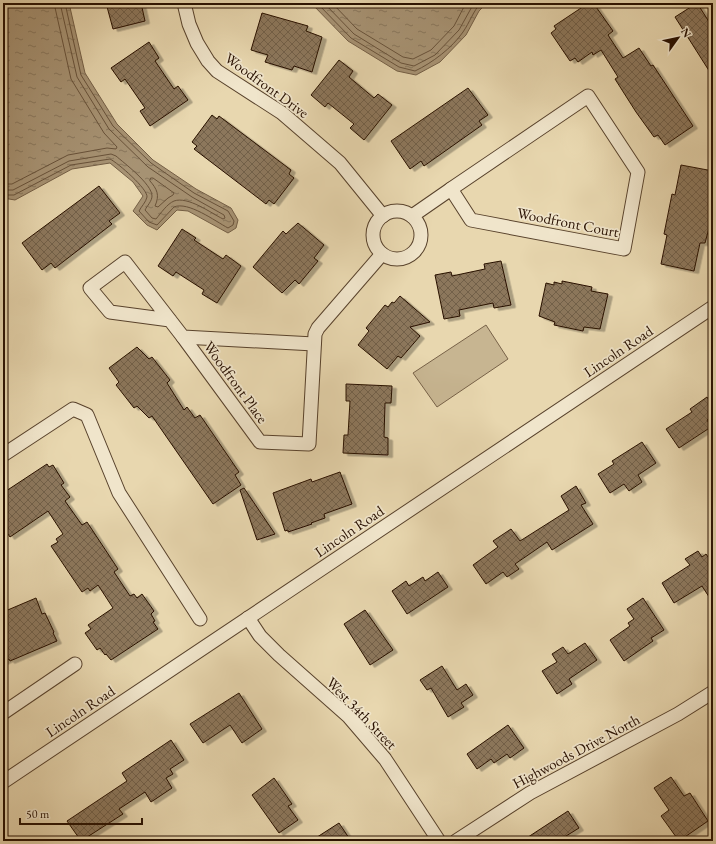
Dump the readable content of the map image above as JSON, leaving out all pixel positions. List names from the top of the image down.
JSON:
{
  "streets": {
    "street": [
      "Woodfront Drive",
      "Woodfront Court",
      "Lincoln Road",
      "Woodfront Place",
      "West 34th Street",
      "Highwoods Drive North"
    ]
  },
  "crossings": [
    ["Woodfront Drive", "Woodfront Court"],
    ["Woodfront Drive", "Woodfront Place"],
    ["Woodfront Court", "Woodfront Place"],
    ["Lincoln Road", "West 34th Street"]
  ],
  "scale_bar": "50 m",
  "north": "top right"
}
